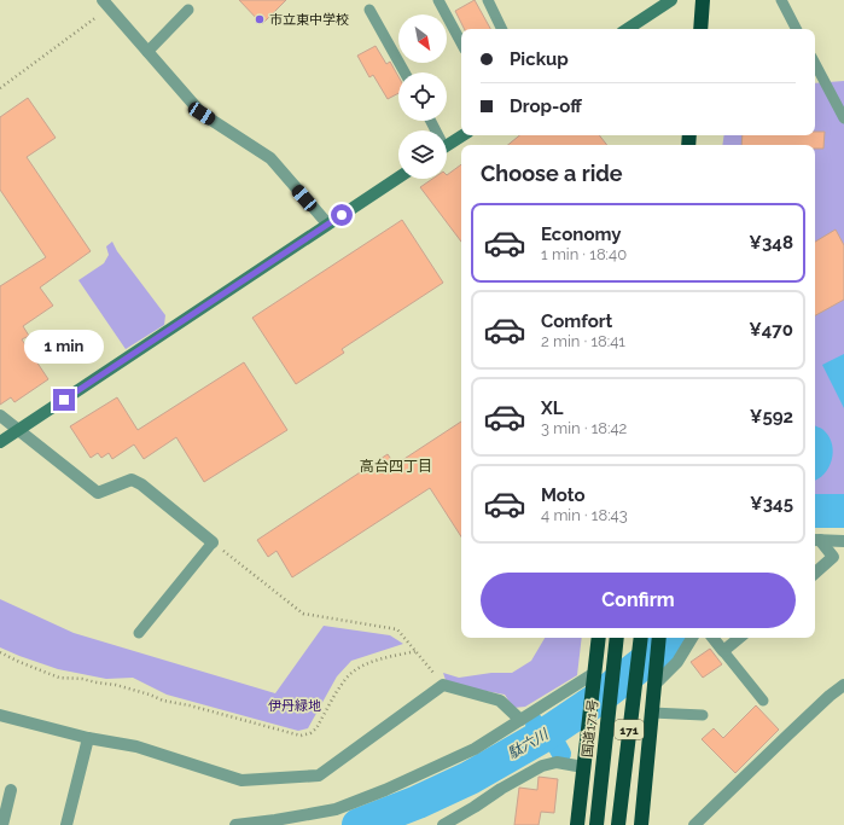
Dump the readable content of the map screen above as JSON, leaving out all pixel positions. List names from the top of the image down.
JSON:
{
  "streets": {
    "highway": ["国道171号", "171"]
  },
  "districts": ["高台四丁目"],
  "water": ["駄六川"],
  "parks": ["伊丹緑地"],
  "places": ["市立東中学校"],
  "north": "bottom right",
  "page": {
    "banner": ["Pickup", "Drop-off"],
    "heading": "Choose a ride",
    "list": [
      {
        "name": "Economy",
        "note": "1 min · 18:40",
        "value": "¥348"
      },
      {
        "name": "Comfort",
        "note": "2 min · 18:41",
        "value": "¥470"
      },
      {
        "name": "XL",
        "note": "3 min · 18:42",
        "value": "¥592"
      },
      {
        "name": "Moto",
        "note": "4 min · 18:43",
        "value": "¥345"
      }
    ],
    "bubble": "1 min",
    "buttons": "Confirm"
  }
}
